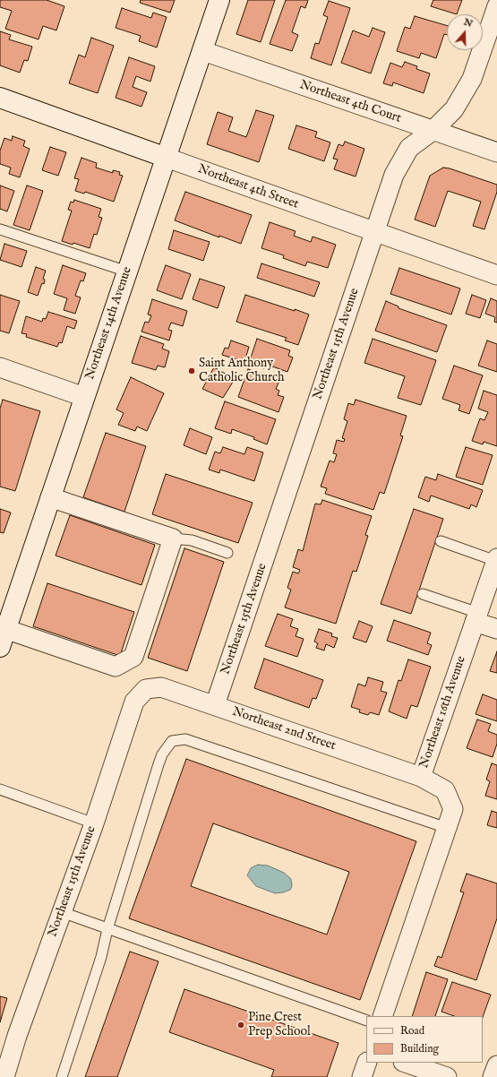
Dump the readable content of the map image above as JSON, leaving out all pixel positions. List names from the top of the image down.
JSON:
{
  "streets": {
    "street": [
      "Northeast 4th Court",
      "Northeast 4th Street",
      "Northeast 14th Avenue",
      "Northeast 15th Avenue",
      "Northeast 16th Avenue",
      "Northeast 2nd Street"
    ]
  },
  "crossings": [
    ["Northeast 4th Court", "Northeast 14th Avenue"],
    ["Northeast 4th Court", "Northeast 15th Avenue"],
    ["Northeast 4th Street", "Northeast 14th Avenue"],
    ["Northeast 4th Street", "Northeast 15th Avenue"],
    ["Northeast 15th Avenue", "Northeast 2nd Street"],
    ["Northeast 16th Avenue", "Northeast 2nd Street"]
  ],
  "places": ["Saint Anthony Catholic Church", "Pine Crest Prep School"],
  "legend": ["Road", "Building"],
  "north": "top"
}
